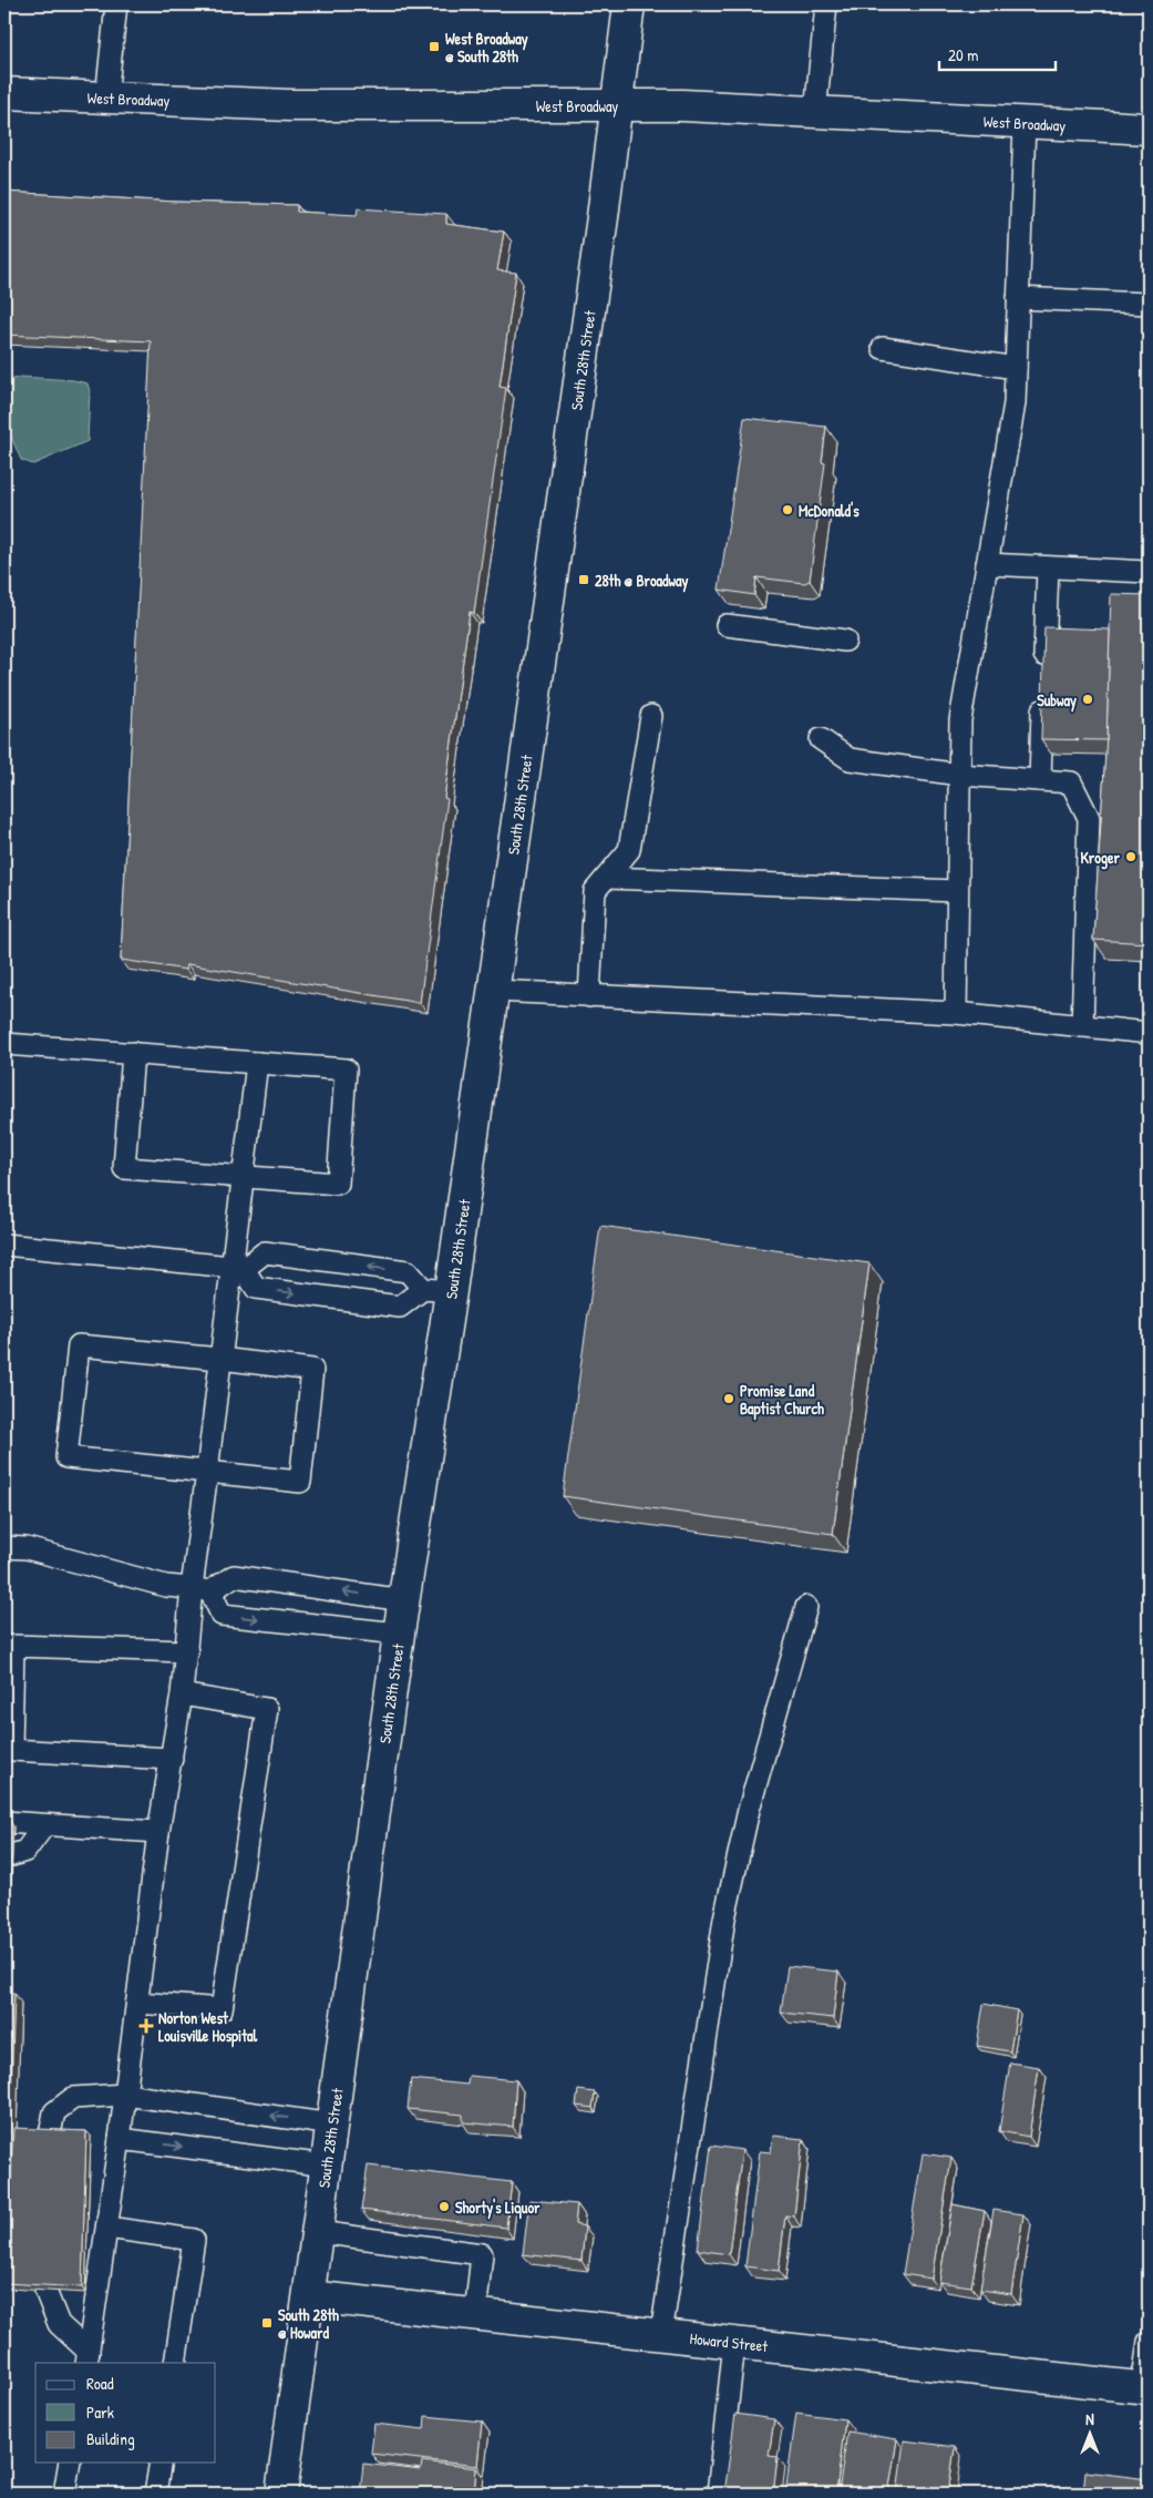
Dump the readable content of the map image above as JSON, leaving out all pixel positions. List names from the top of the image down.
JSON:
{
  "streets": {
    "street": ["West Broadway", "South 28th Street", "Howard Street"]
  },
  "crossings": [
    ["West Broadway", "South 28th Street"],
    ["South 28th Street", "Howard Street"]
  ],
  "places": {
    "transit": ["West Broadway @ South 28th", "28th @ Broadway", "South 28th @ Howard"],
    "other": [
      "McDonald's",
      "Subway",
      "Kroger",
      "Promise Land Baptist Church",
      "Shorty's Liquor"
    ],
    "health": ["Norton West Louisville Hospital"]
  },
  "legend": ["Road", "Park", "Building"],
  "scale_bar": "20 m",
  "north": "top"
}
